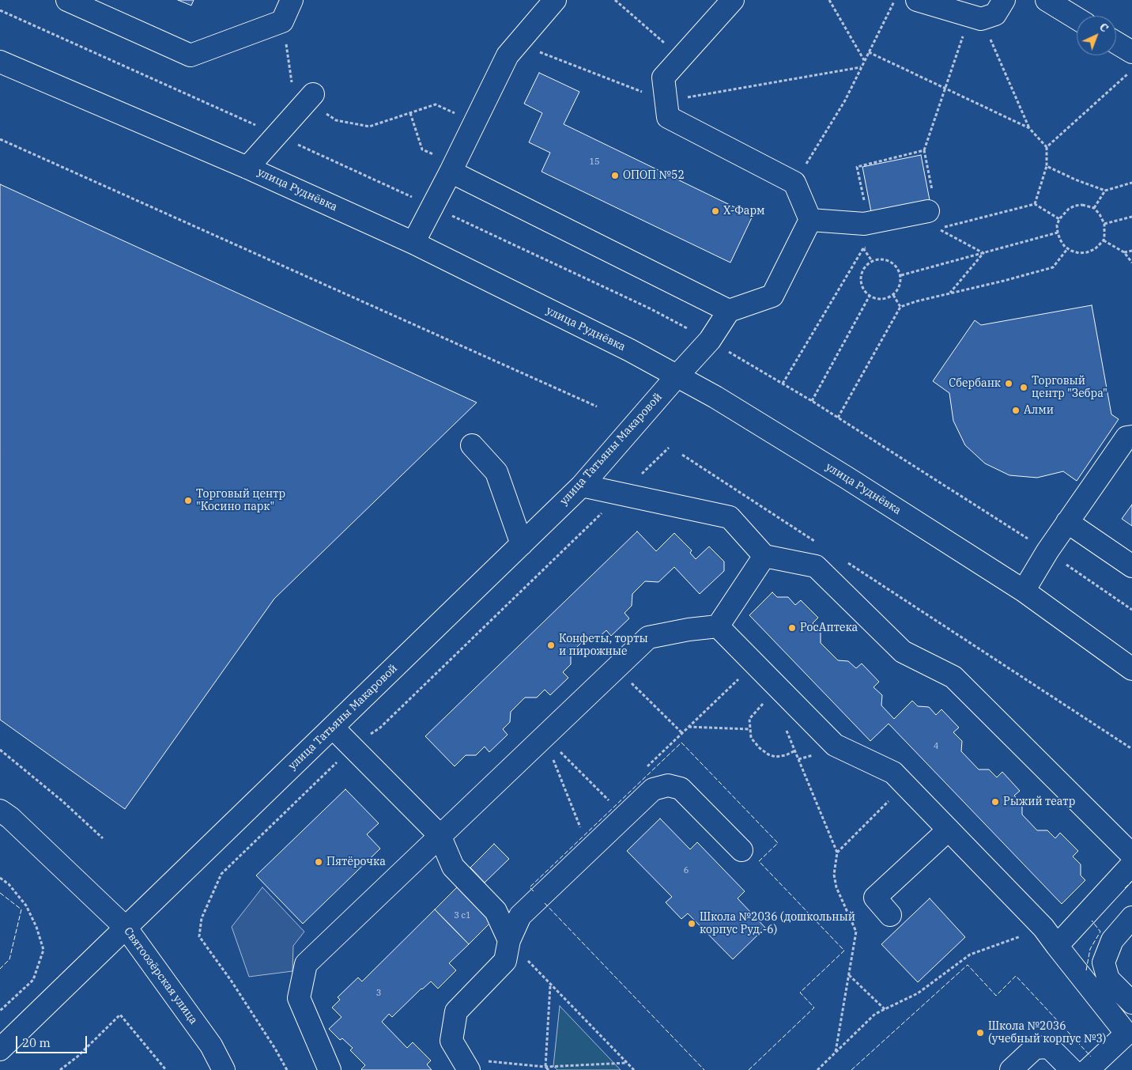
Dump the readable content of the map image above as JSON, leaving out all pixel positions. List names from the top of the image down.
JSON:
{
  "streets": {
    "street": ["улица Руднёвка", "улица Татьяны Макаровой", "Святоозёрская улица"]
  },
  "crossings": [
    ["улица Руднёвка", "улица Татьяны Макаровой"],
    ["улица Татьяны Макаровой", "Святоозёрская улица"]
  ],
  "places": [
    "ОПОП №52",
    "X-Фарм",
    "Сбербанк",
    "Торговый центр \"Зебра\"",
    "Алми",
    "Торговый центр \"Косино парк\"",
    "РосАптека",
    "Конфеты, торты и пирожные",
    "Рыжий театр",
    "Пятёрочка",
    "Школа №2036 (дошкольный корпус Руд.-6)",
    "Школа №2036 (учебный корпус №3)"
  ],
  "house_numbers": [
    "15",
    "4",
    "6",
    "3 c1",
    "3"
  ],
  "scale_bar": "20 m",
  "north": "top right"
}
